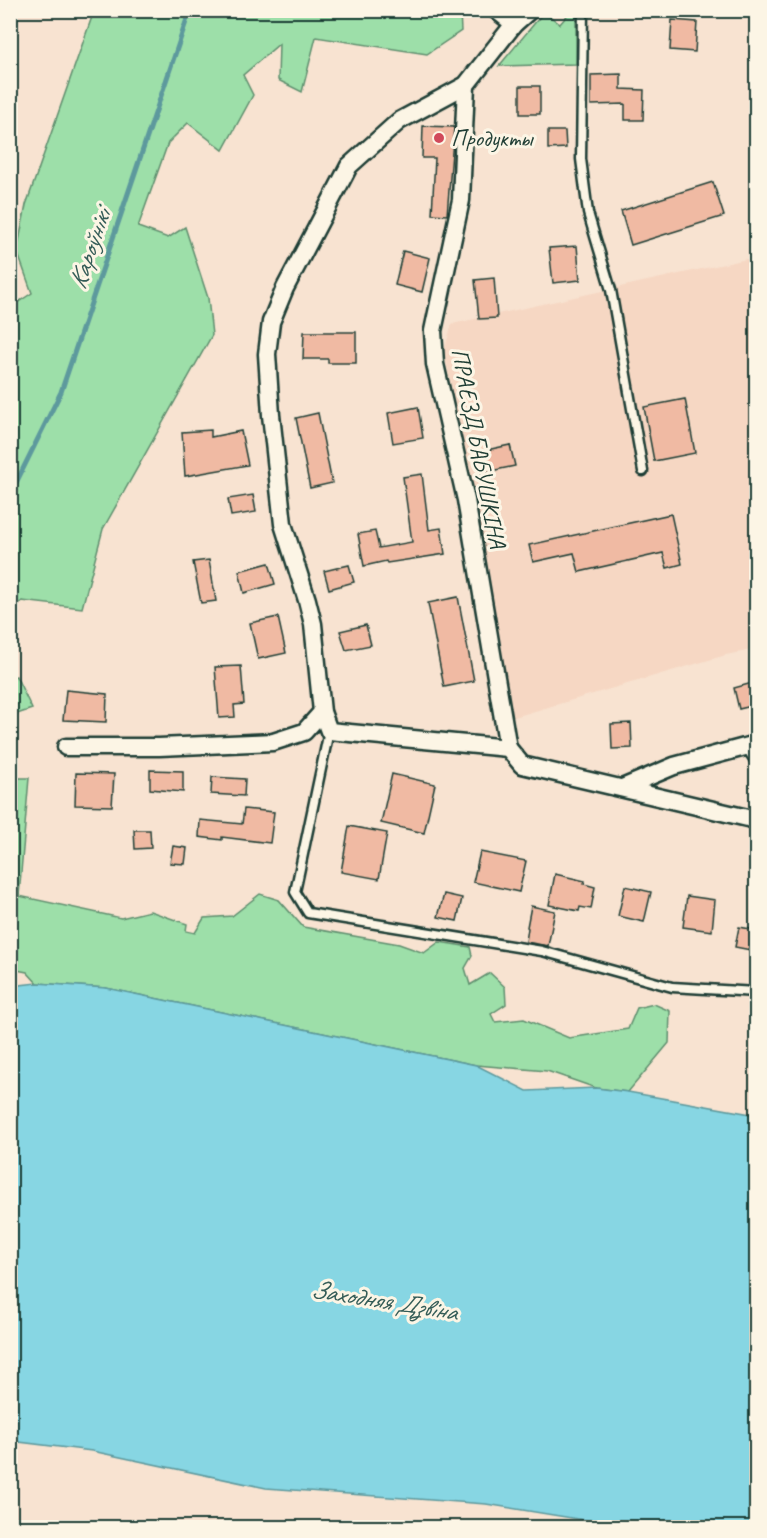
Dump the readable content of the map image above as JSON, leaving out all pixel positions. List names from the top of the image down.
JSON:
{
  "streets": {
    "street": ["ПРАЕЗД БАБУШКІНА"]
  },
  "water": ["Кароўнікі", "Заходняя Дзвіна"],
  "places": ["Продукты"]
}
